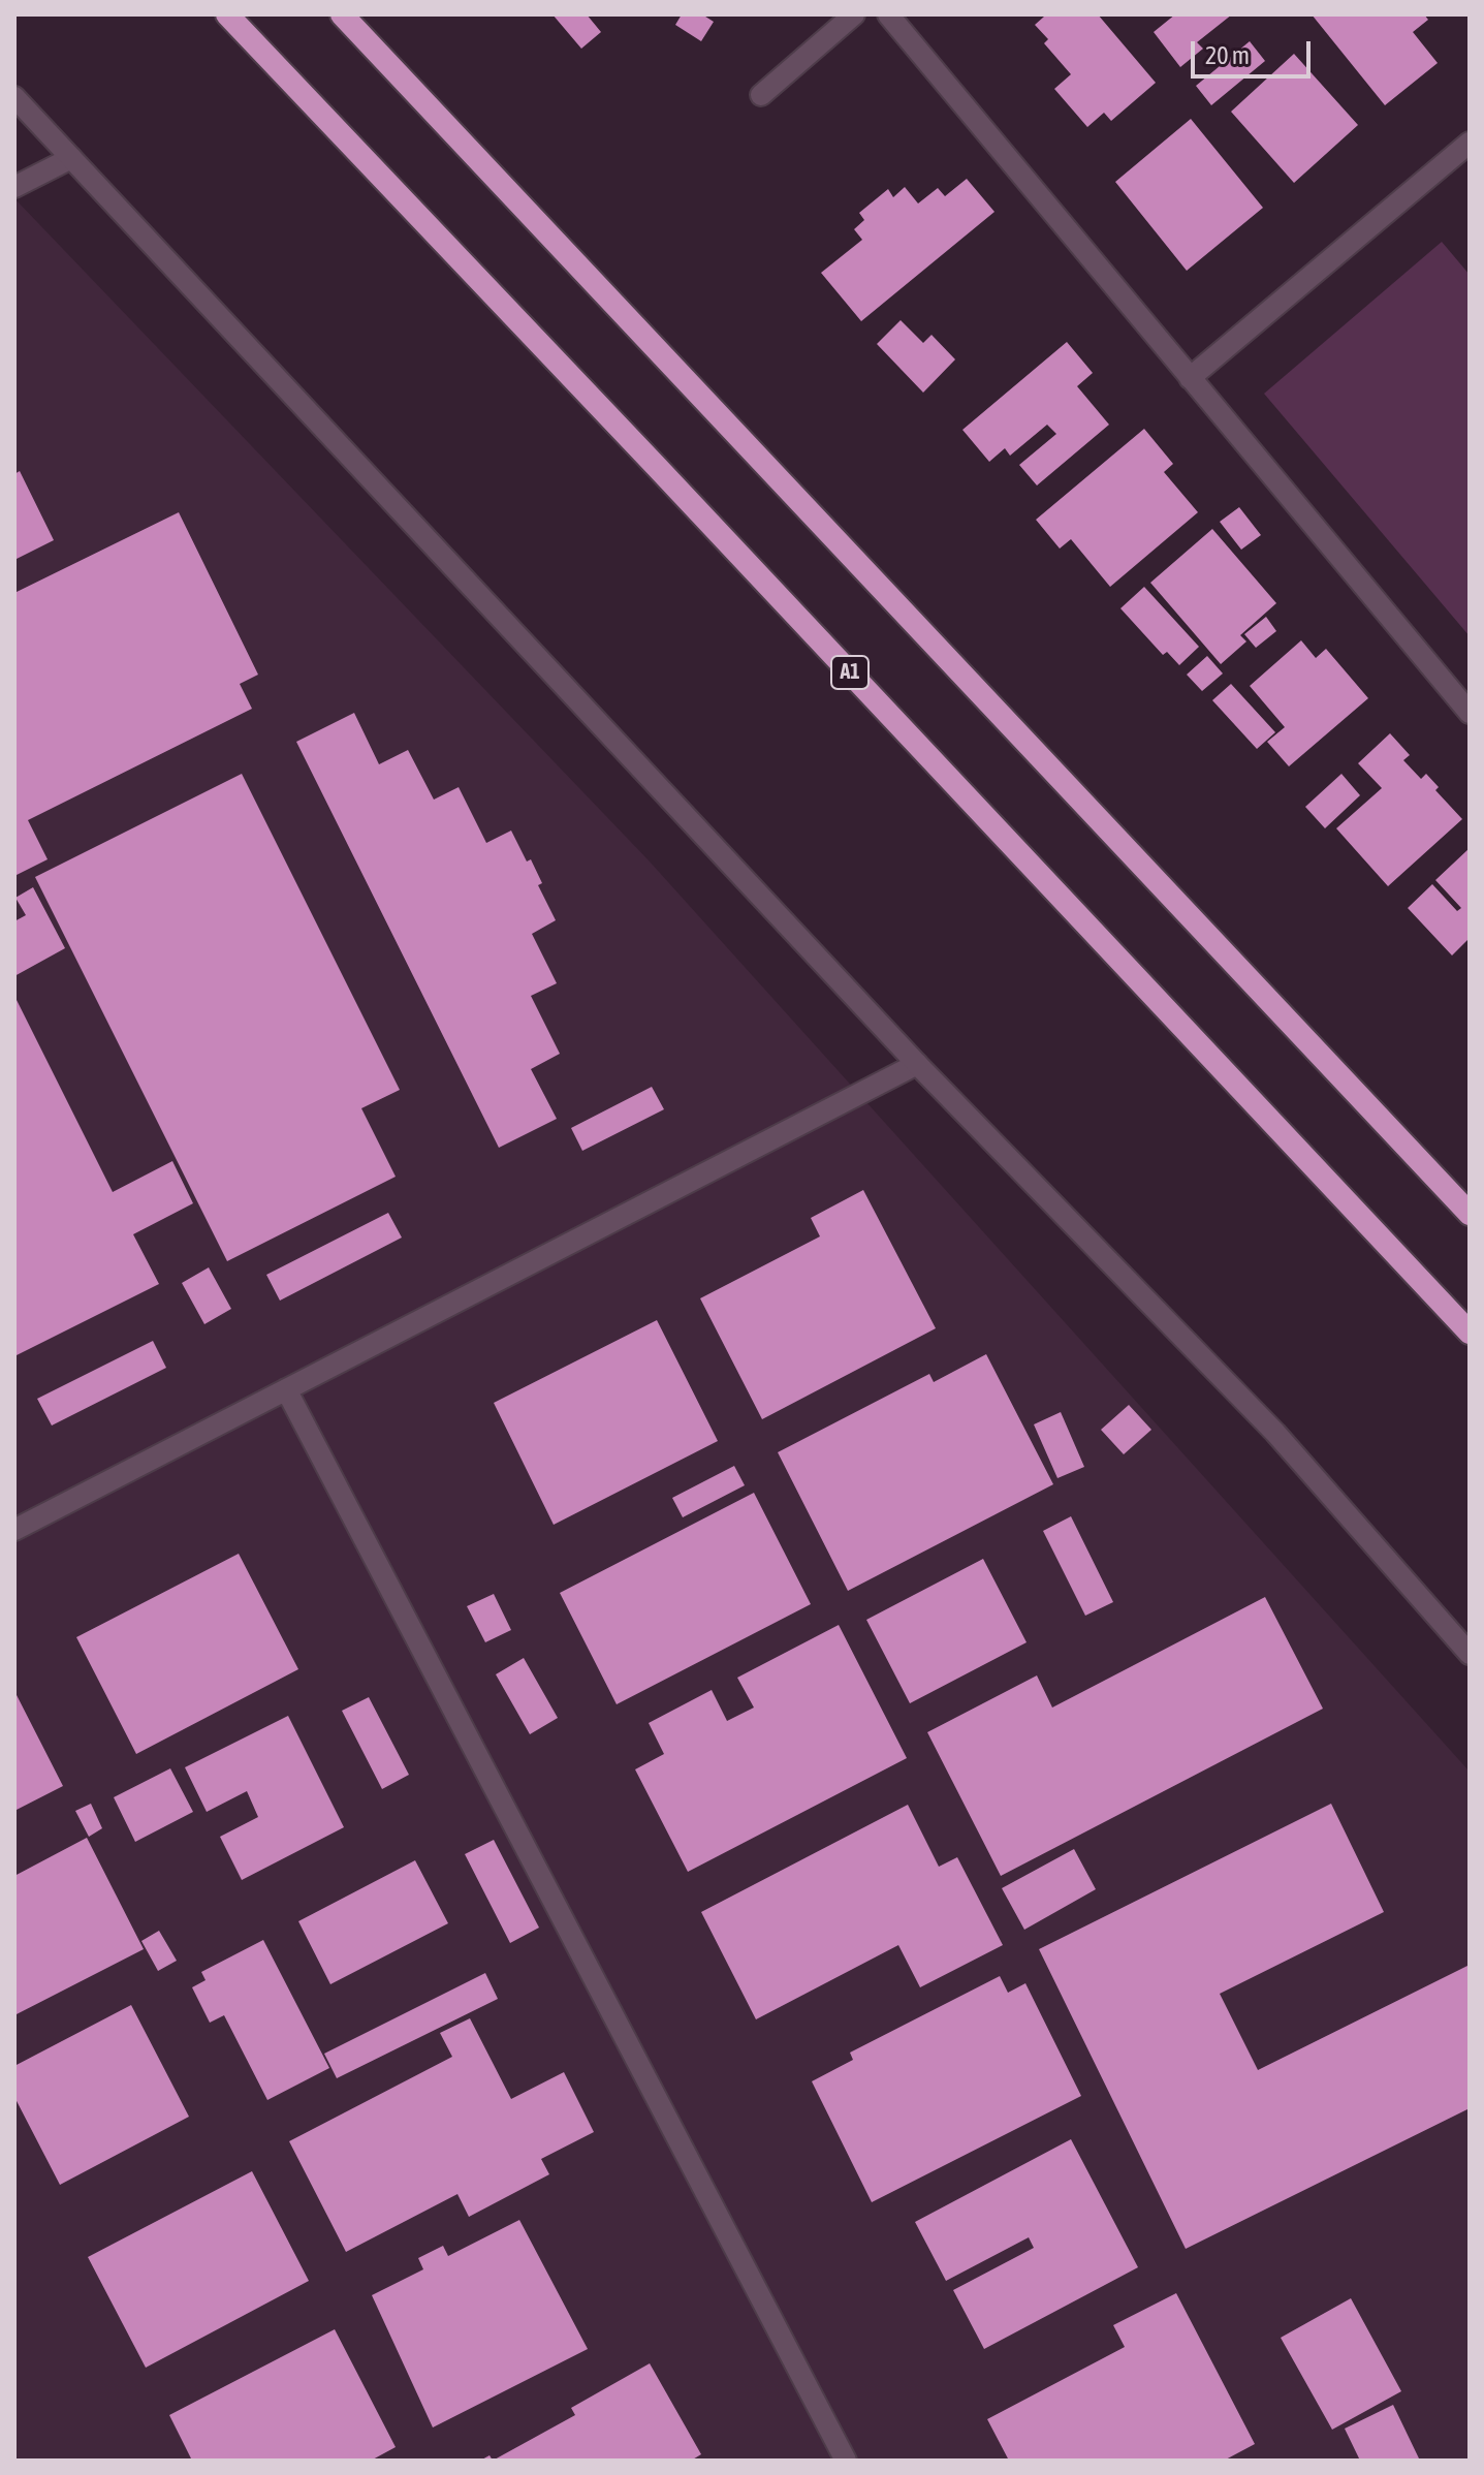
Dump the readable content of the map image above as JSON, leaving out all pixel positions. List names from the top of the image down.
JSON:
{
  "streets": {
    "highway": ["A1"]
  },
  "scale_bar": "20 m"
}
